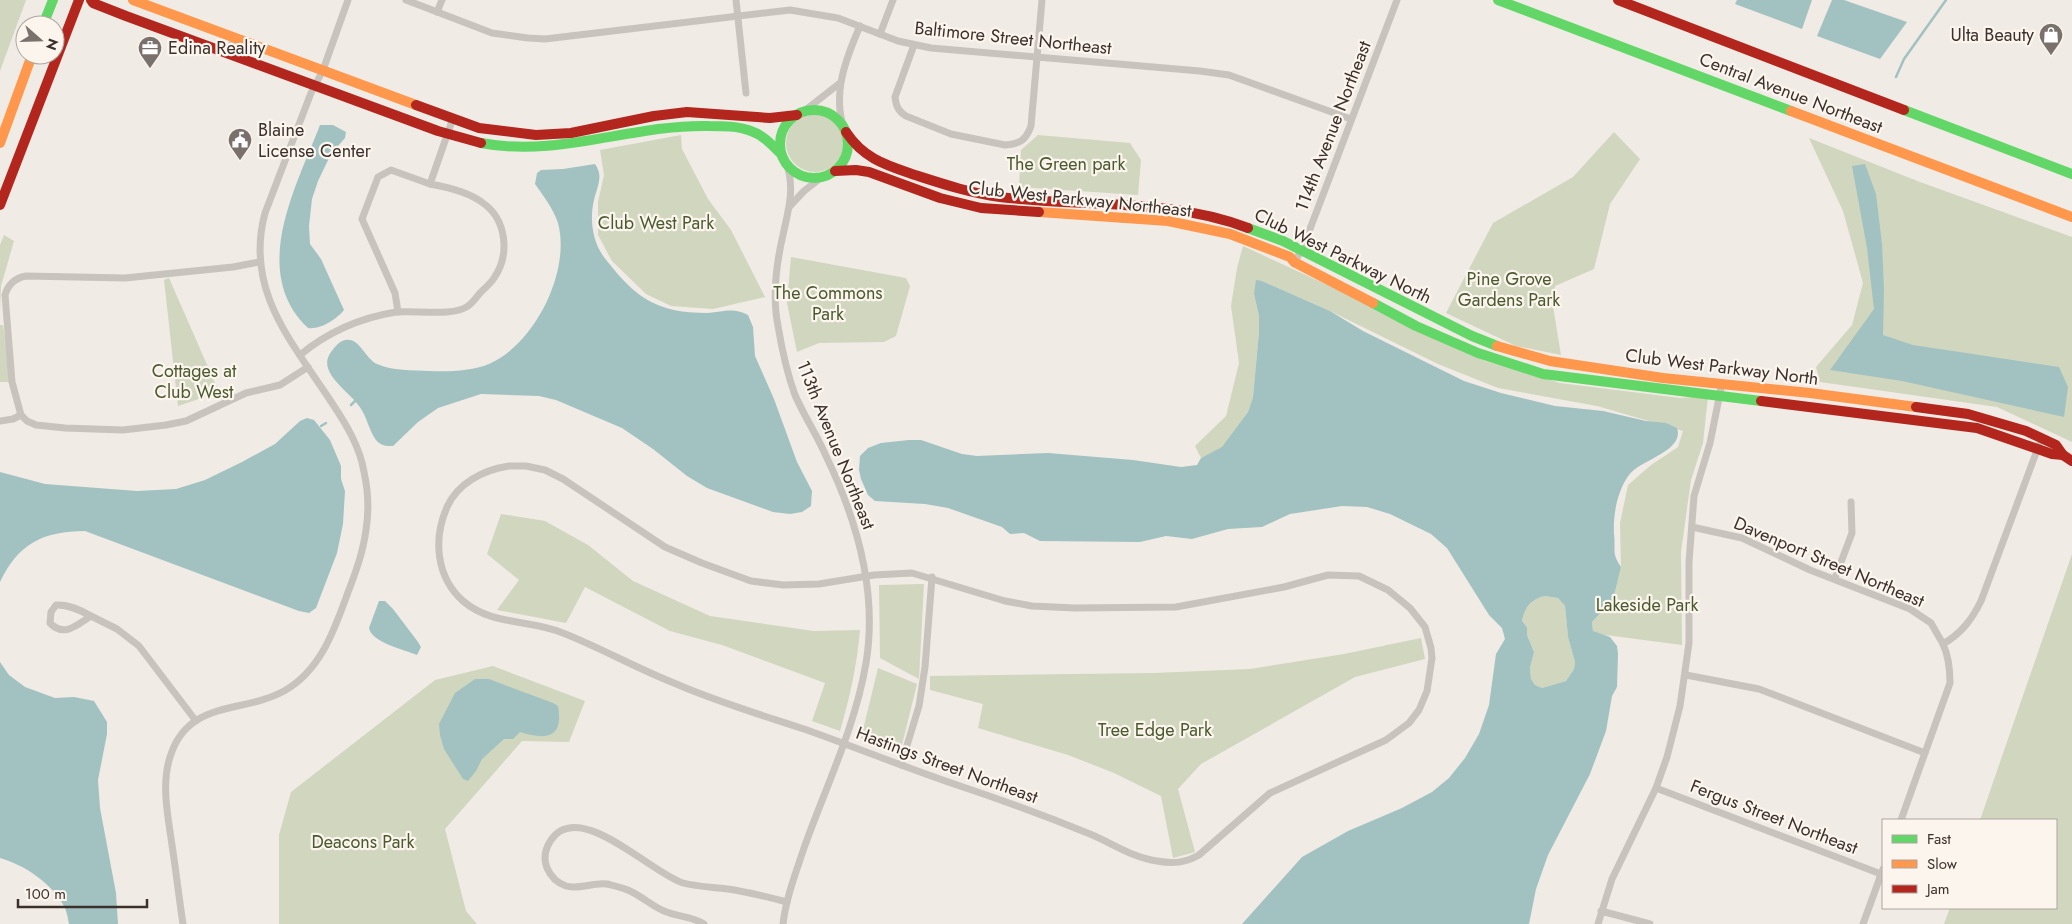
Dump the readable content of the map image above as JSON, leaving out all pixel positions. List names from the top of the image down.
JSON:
{
  "streets": {
    "main road": ["Central Avenue Northeast", "Club West Parkway Northeast", "Club West Parkway North"],
    "street": [
      "Baltimore Street Northeast",
      "114th Avenue Northeast",
      "113th Avenue Northeast",
      "Davenport Street Northeast",
      "Hastings Street Northeast",
      "Fergus Street Northeast"
    ]
  },
  "crossings": [
    ["Baltimore Street Northeast", "114th Avenue Northeast"],
    ["114th Avenue Northeast", "Club West Parkway Northeast"],
    ["114th Avenue Northeast", "Club West Parkway North"],
    ["Club West Parkway Northeast", "Club West Parkway North"],
    ["Club West Parkway Northeast", "113th Avenue Northeast"],
    ["Club West Parkway North", "113th Avenue Northeast"],
    ["113th Avenue Northeast", "Hastings Street Northeast"]
  ],
  "parks": [
    "The Green park",
    "Club West Park",
    "Pine Grove Gardens Park",
    "The Commons Park",
    "Cottages at Club West",
    "Lakeside Park",
    "Tree Edge Park",
    "Deacons Park"
  ],
  "places": {
    "shop": ["Ulta Beauty"],
    "office": ["Edina Reality"],
    "public building": ["Blaine License Center"]
  },
  "legend": ["Fast", "Slow", "Jam"],
  "scale_bar": "100 m",
  "north": "right"
}
